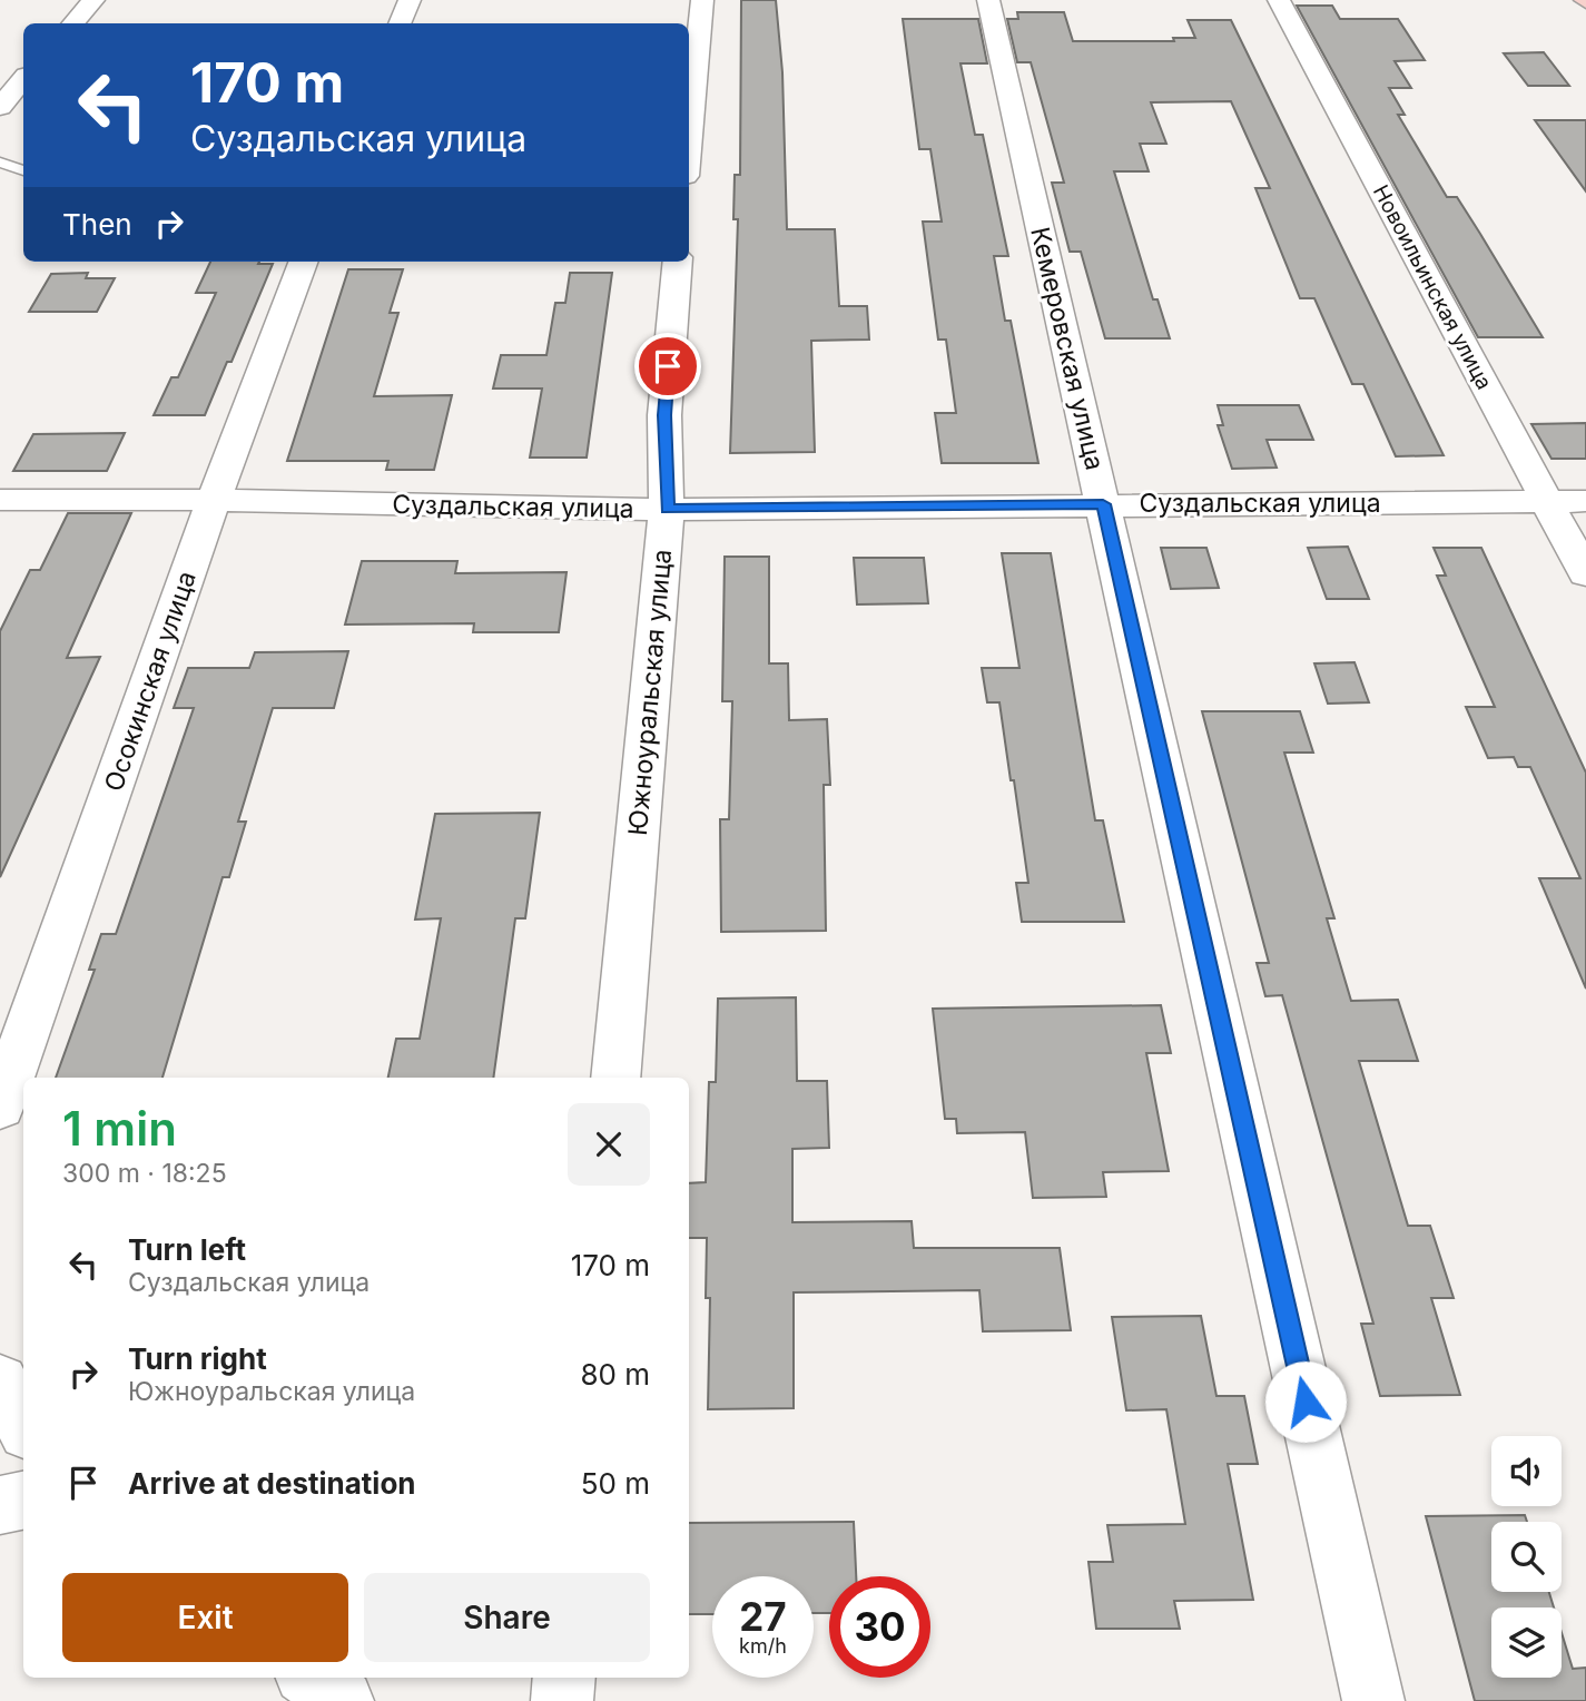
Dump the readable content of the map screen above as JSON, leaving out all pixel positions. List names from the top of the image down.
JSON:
{
  "streets": {
    "street": [
      "Новоильинская улица",
      "Кемеровская улица",
      "Суздальская улица",
      "Осокинская улица",
      "Южноуральская улица"
    ]
  },
  "crossings": [
    ["Новоильинская улица", "Суздальская улица"],
    ["Кемеровская улица", "Суздальская улица"],
    ["Суздальская улица", "Осокинская улица"],
    ["Суздальская улица", "Южноуральская улица"]
  ],
  "page": {
    "turn": ["170 m", "Суздальская улица"],
    "then": "Then",
    "heading": ["1 min", "300 m · 18:25"],
    "list": [
      {
        "name": "Turn left",
        "note": "Суздальская улица",
        "value": "170 m"
      },
      {
        "name": "Turn right",
        "note": "Южноуральская улица",
        "value": "80 m"
      },
      {
        "name": "Arrive at destination",
        "value": "50 m"
      }
    ],
    "buttons": ["Exit", "Share"],
    "speed": "27 km/h",
    "limit": "30"
  }
}
